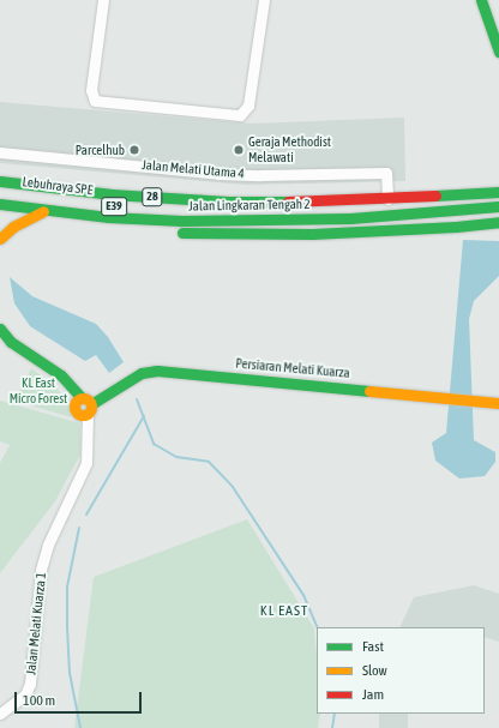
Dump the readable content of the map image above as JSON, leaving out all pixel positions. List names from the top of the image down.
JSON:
{
  "streets": {
    "main road": [
      "Lebuhraya SPE",
      "28",
      "Jalan Lingkaran Tengah 2",
      "E39",
      "Persiaran Melati Kuarza"
    ],
    "street": ["Jalan Melati Utama 4", "Jalan Melati Kuarza 1"]
  },
  "crossings": [
    ["Jalan Melati Utama 4", "Jalan Lingkaran Tengah 2"],
    ["Lebuhraya SPE", "Jalan Lingkaran Tengah 2"],
    ["Persiaran Melati Kuarza", "Jalan Melati Kuarza 1"]
  ],
  "districts": ["KL EAST"],
  "parks": ["KL East Micro Forest"],
  "places": ["Parcelhub", "Geraja Methodist Melawati"],
  "legend": ["Fast", "Slow", "Jam"],
  "scale_bar": "100 m"
}
